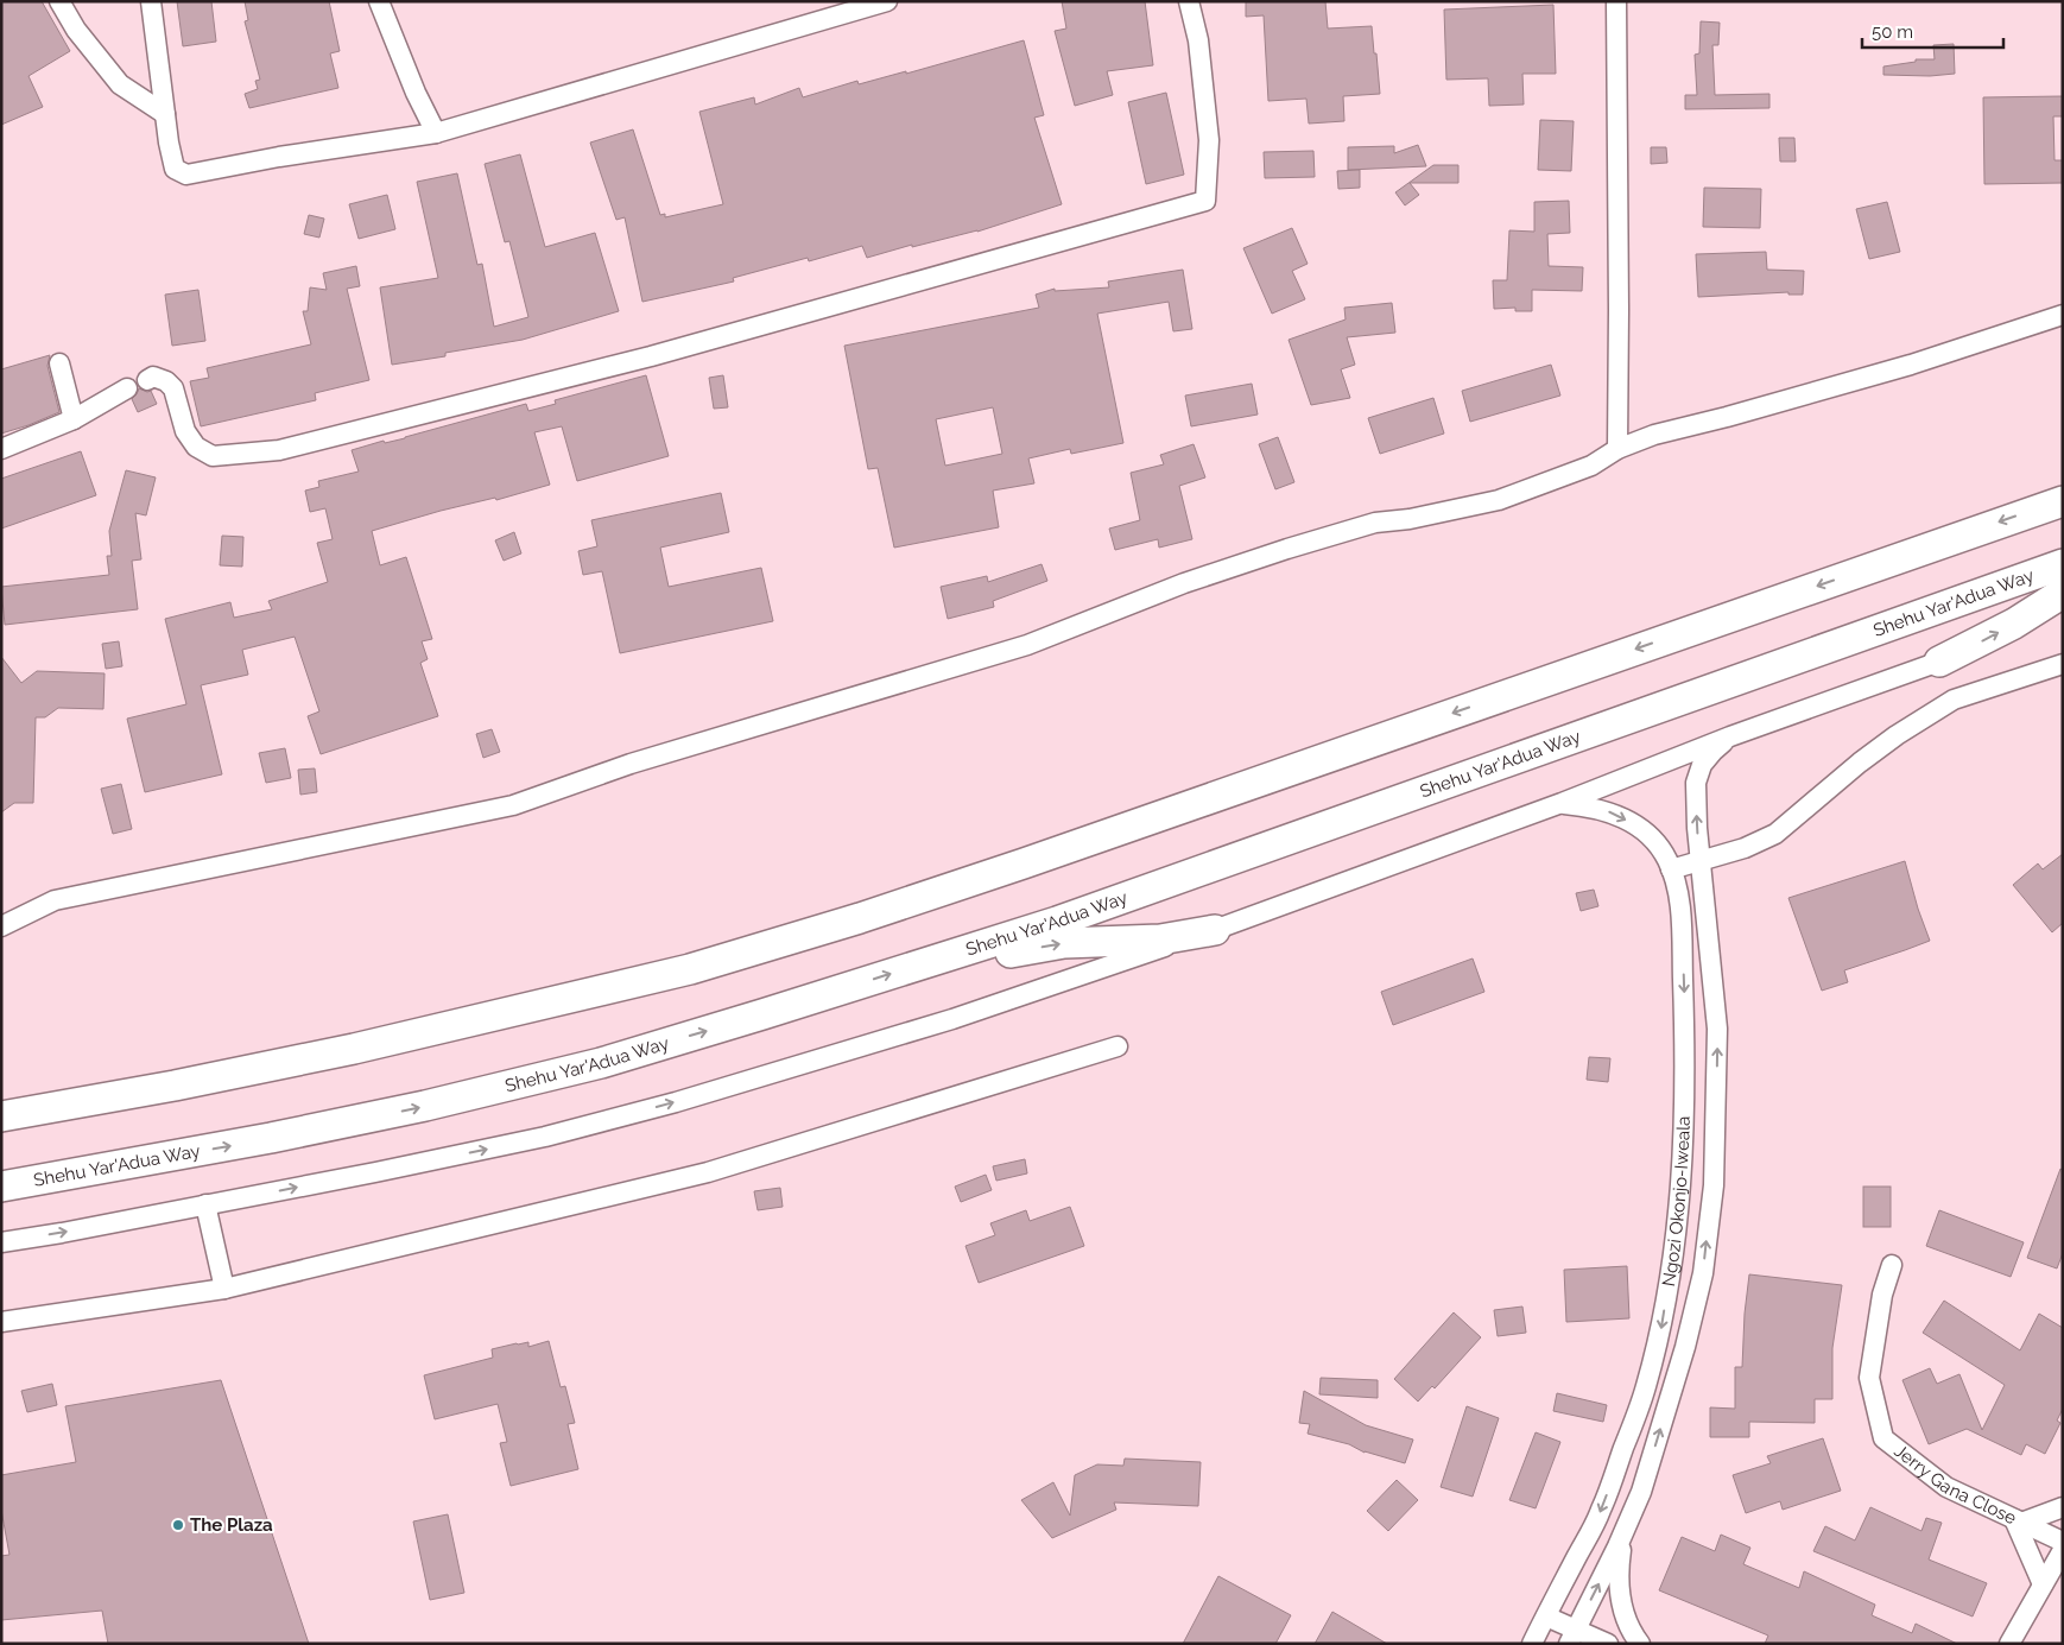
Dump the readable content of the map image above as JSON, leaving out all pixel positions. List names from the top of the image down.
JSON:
{
  "streets": {
    "highway": ["Shehu Yar'Adua Way"],
    "street": ["Ngozi Okonjo-Iweala", "Jerry Gana Close"]
  },
  "places": ["The Plaza"],
  "scale_bar": "50 m"
}
